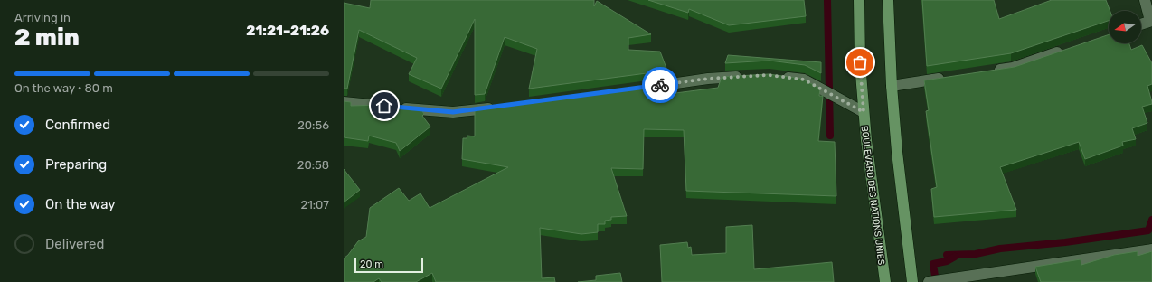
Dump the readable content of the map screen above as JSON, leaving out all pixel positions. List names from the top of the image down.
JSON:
{
  "streets": {
    "main road": ["BOULEVARD DES NATIONS UNIES"]
  },
  "scale_bar": "20 m",
  "north": "left",
  "page": {
    "heading": ["2 min", "Arriving in", "21:21–21:26"],
    "bar": "On the way · 80 m",
    "list": [
      ["Confirmed", "20:56"],
      ["Preparing", "20:58"],
      ["On the way", "21:07"],
      "Delivered"
    ],
    "scale": "20 m"
  }
}
